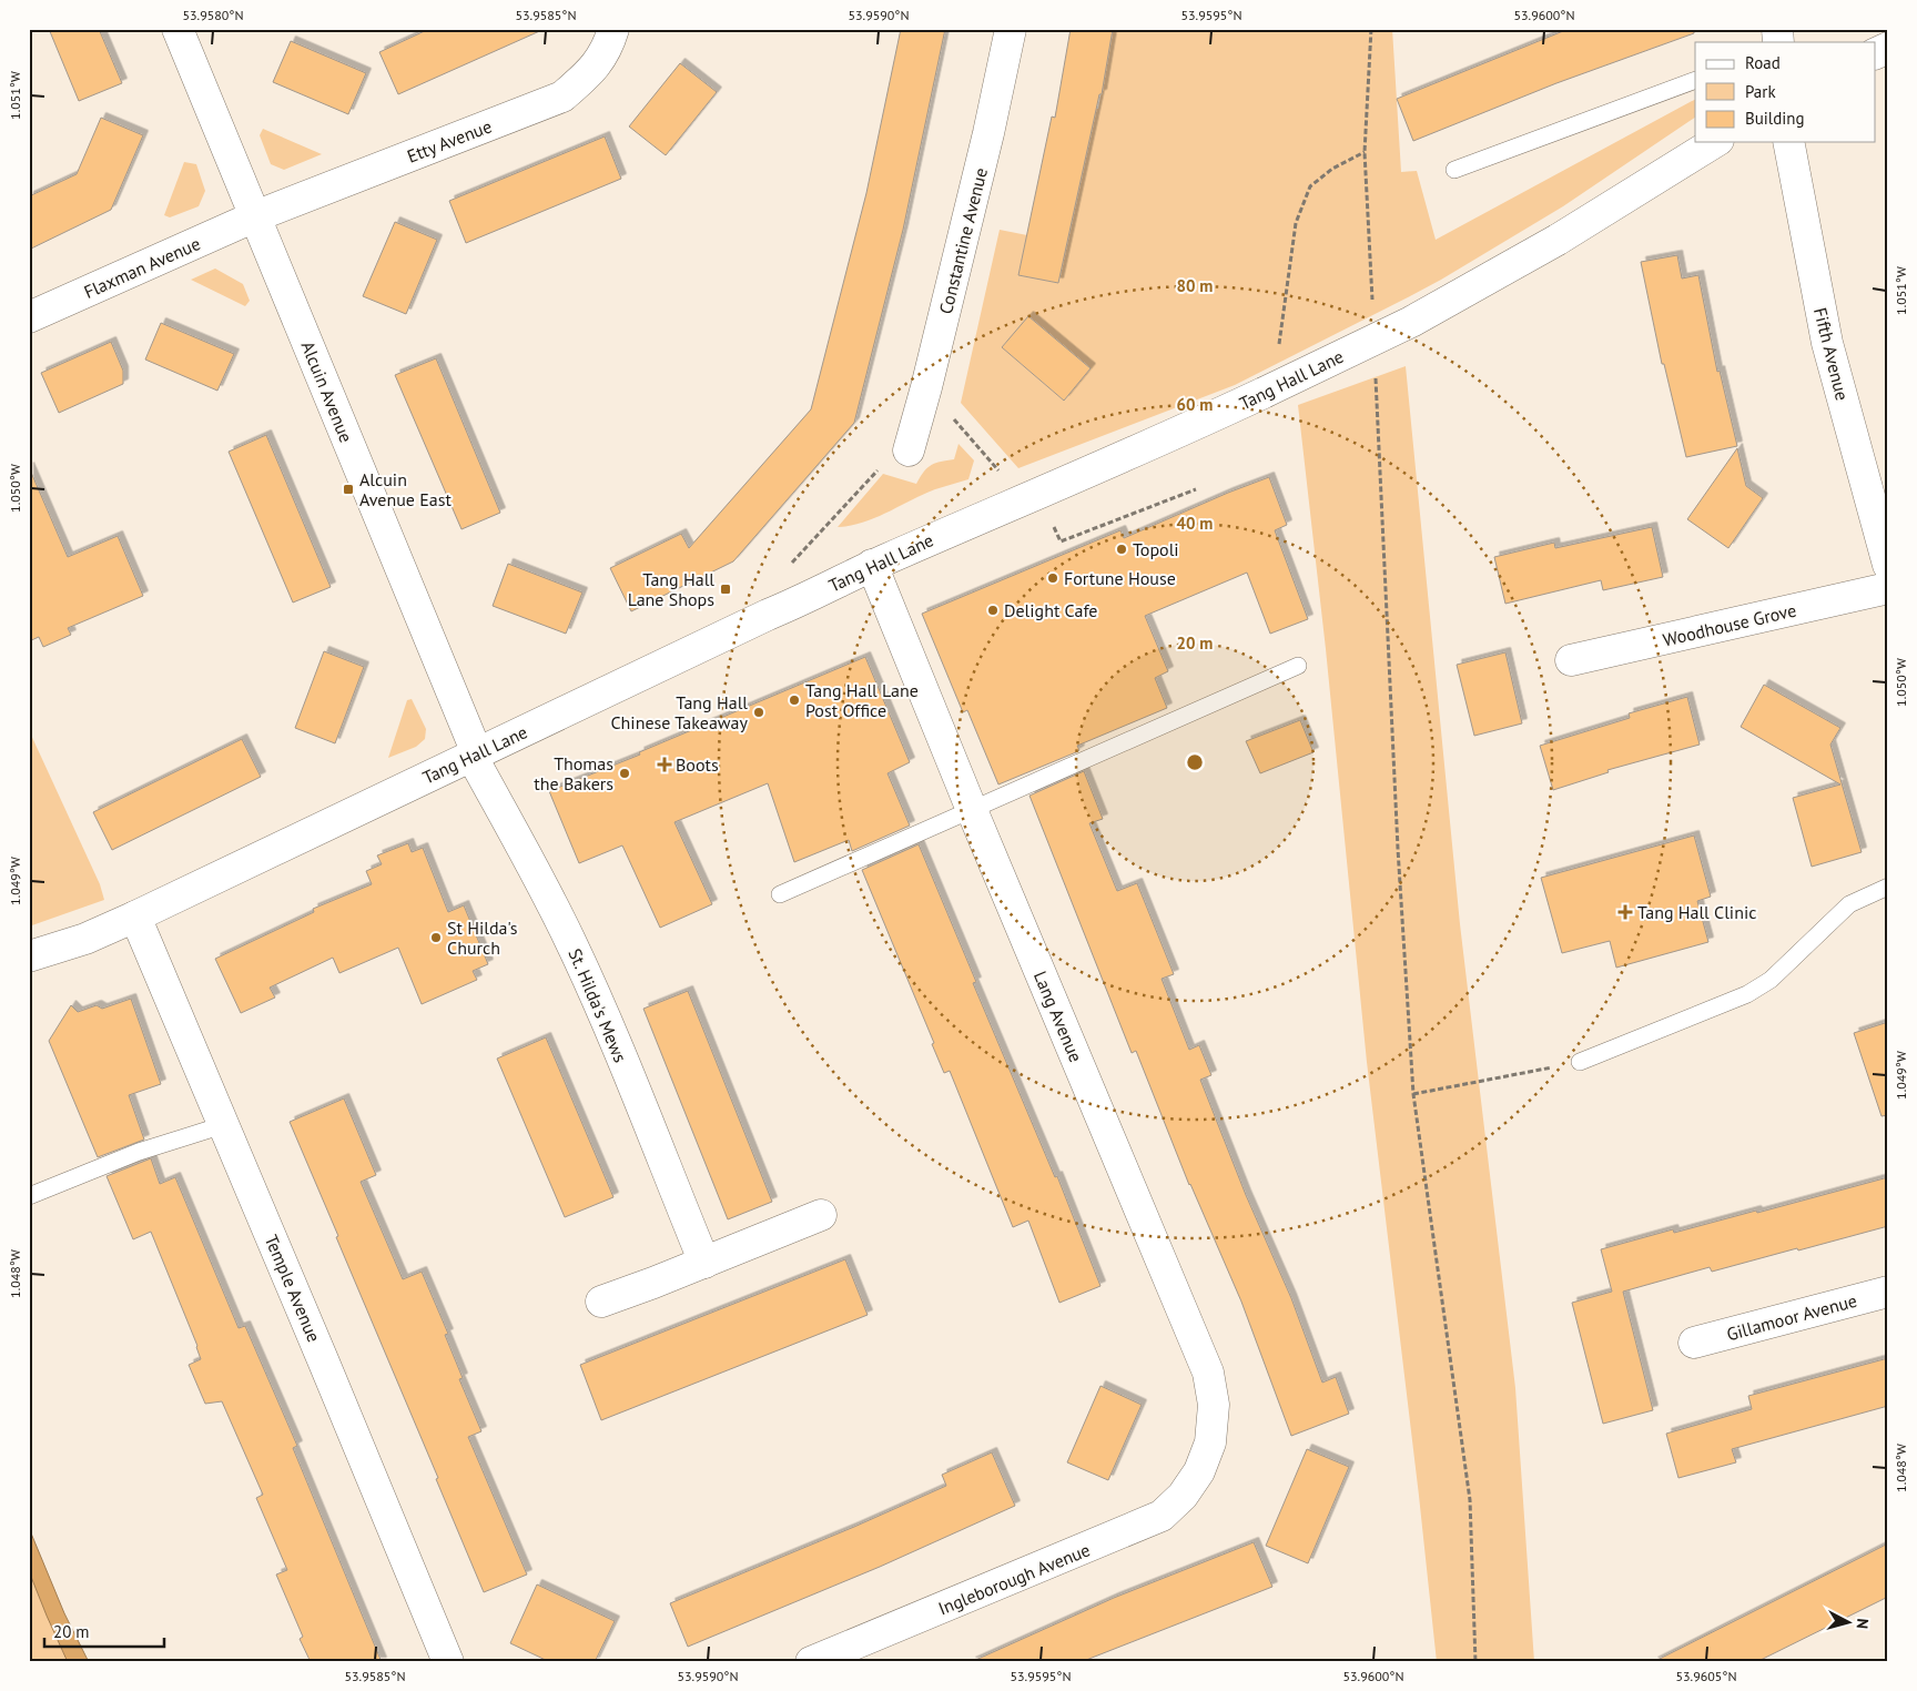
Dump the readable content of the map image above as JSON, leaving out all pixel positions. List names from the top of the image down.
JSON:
{
  "streets": {
    "street": [
      "Etty Avenue",
      "Constantine Avenue",
      "Flaxman Avenue",
      "Fifth Avenue",
      "Tang Hall Lane",
      "Alcuin Avenue",
      "Woodhouse Grove",
      "St. Hilda's Mews",
      "Lang Avenue",
      "Temple Avenue",
      "Gillamoor Avenue",
      "Ingleborough Avenue"
    ]
  },
  "crossings": [
    ["Etty Avenue", "Flaxman Avenue"],
    ["Etty Avenue", "Alcuin Avenue"],
    ["Flaxman Avenue", "Alcuin Avenue"],
    ["Tang Hall Lane", "Alcuin Avenue"],
    ["Tang Hall Lane", "St. Hilda's Mews"],
    ["Tang Hall Lane", "Lang Avenue"],
    ["Tang Hall Lane", "Temple Avenue"],
    ["Alcuin Avenue", "St. Hilda's Mews"],
    ["Lang Avenue", "Ingleborough Avenue"]
  ],
  "places": {
    "transit": ["Alcuin Avenue East", "Tang Hall Lane Shops"],
    "other": [
      "Topoli",
      "Fortune House",
      "Delight Cafe",
      "Tang Hall Lane Post Office",
      "Tang Hall Chinese Takeaway",
      "Thomas the Bakers",
      "St Hilda's Church"
    ],
    "health": ["Boots", "Tang Hall Clinic"]
  },
  "legend": ["Road", "Park", "Building"],
  "scale_bar": "20 m",
  "north": "right",
  "coordinates": [
    "53.9580°N",
    "53.9585°N",
    "53.9590°N",
    "53.9595°N",
    "53.9600°N",
    "1.051°W",
    "1.050°W",
    "1.049°W",
    "1.048°W",
    "53.9605°N"
  ],
  "rings": [
    "80 m",
    "60 m",
    "40 m",
    "20 m"
  ]
}
